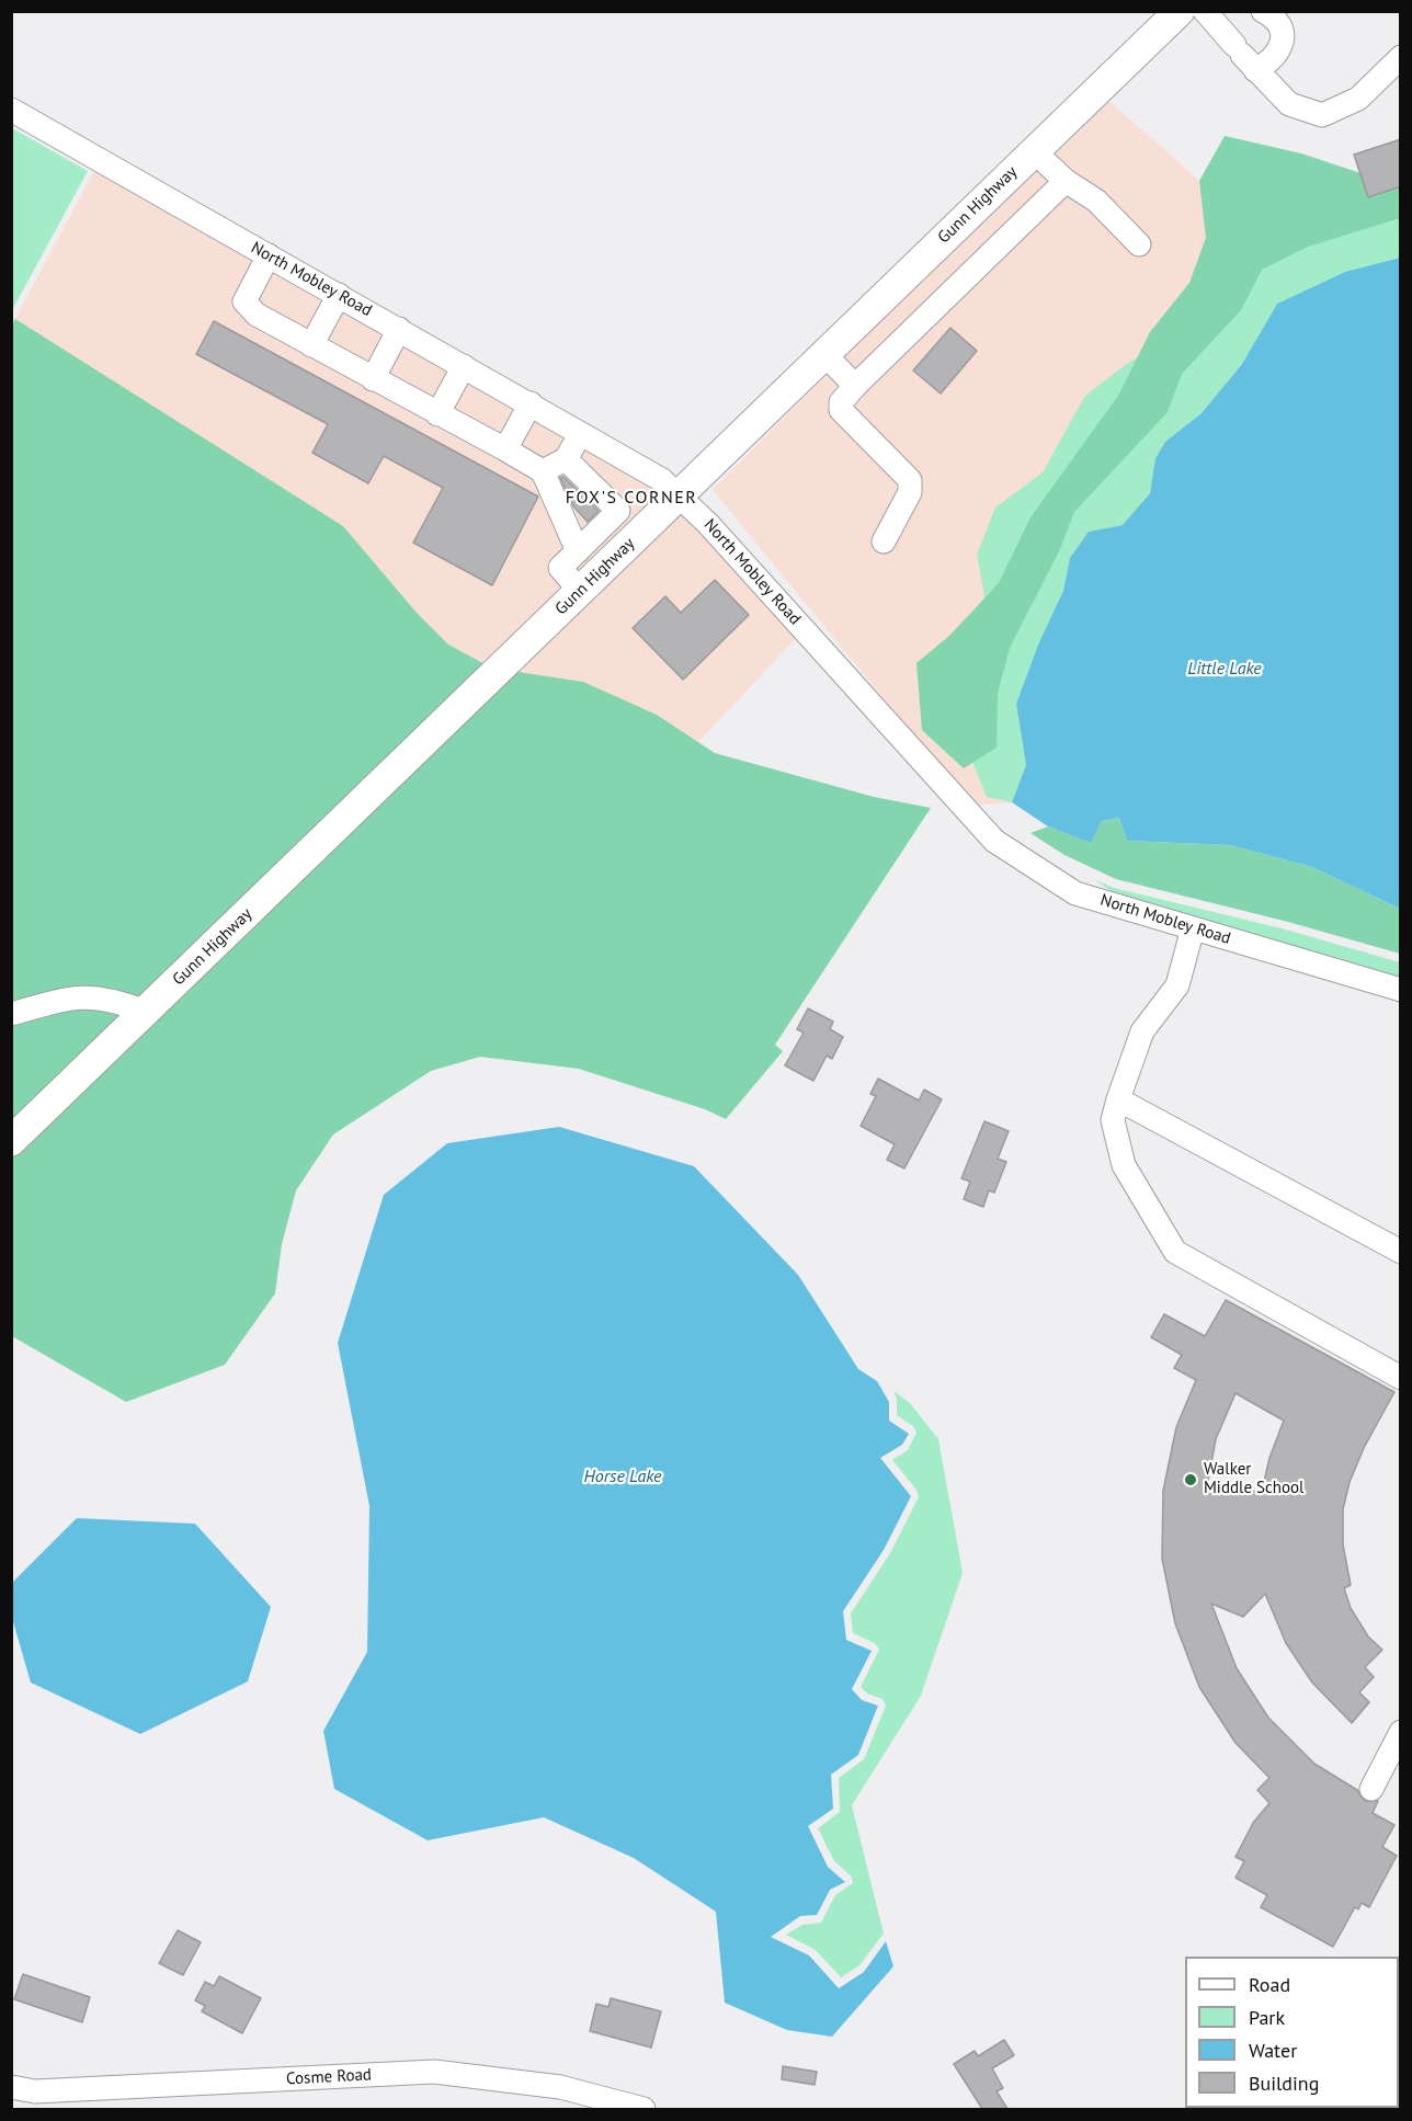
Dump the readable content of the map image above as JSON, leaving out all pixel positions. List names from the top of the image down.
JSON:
{
  "streets": {
    "main road": ["Gunn Highway"],
    "street": ["North Mobley Road", "Cosme Road"]
  },
  "crossings": [
    ["Gunn Highway", "North Mobley Road"]
  ],
  "districts": ["FOX'S CORNER"],
  "water": ["Little Lake", "Horse Lake"],
  "places": ["Walker Middle School"],
  "legend": [
    "Road",
    "Park",
    "Water",
    "Building"
  ]
}
